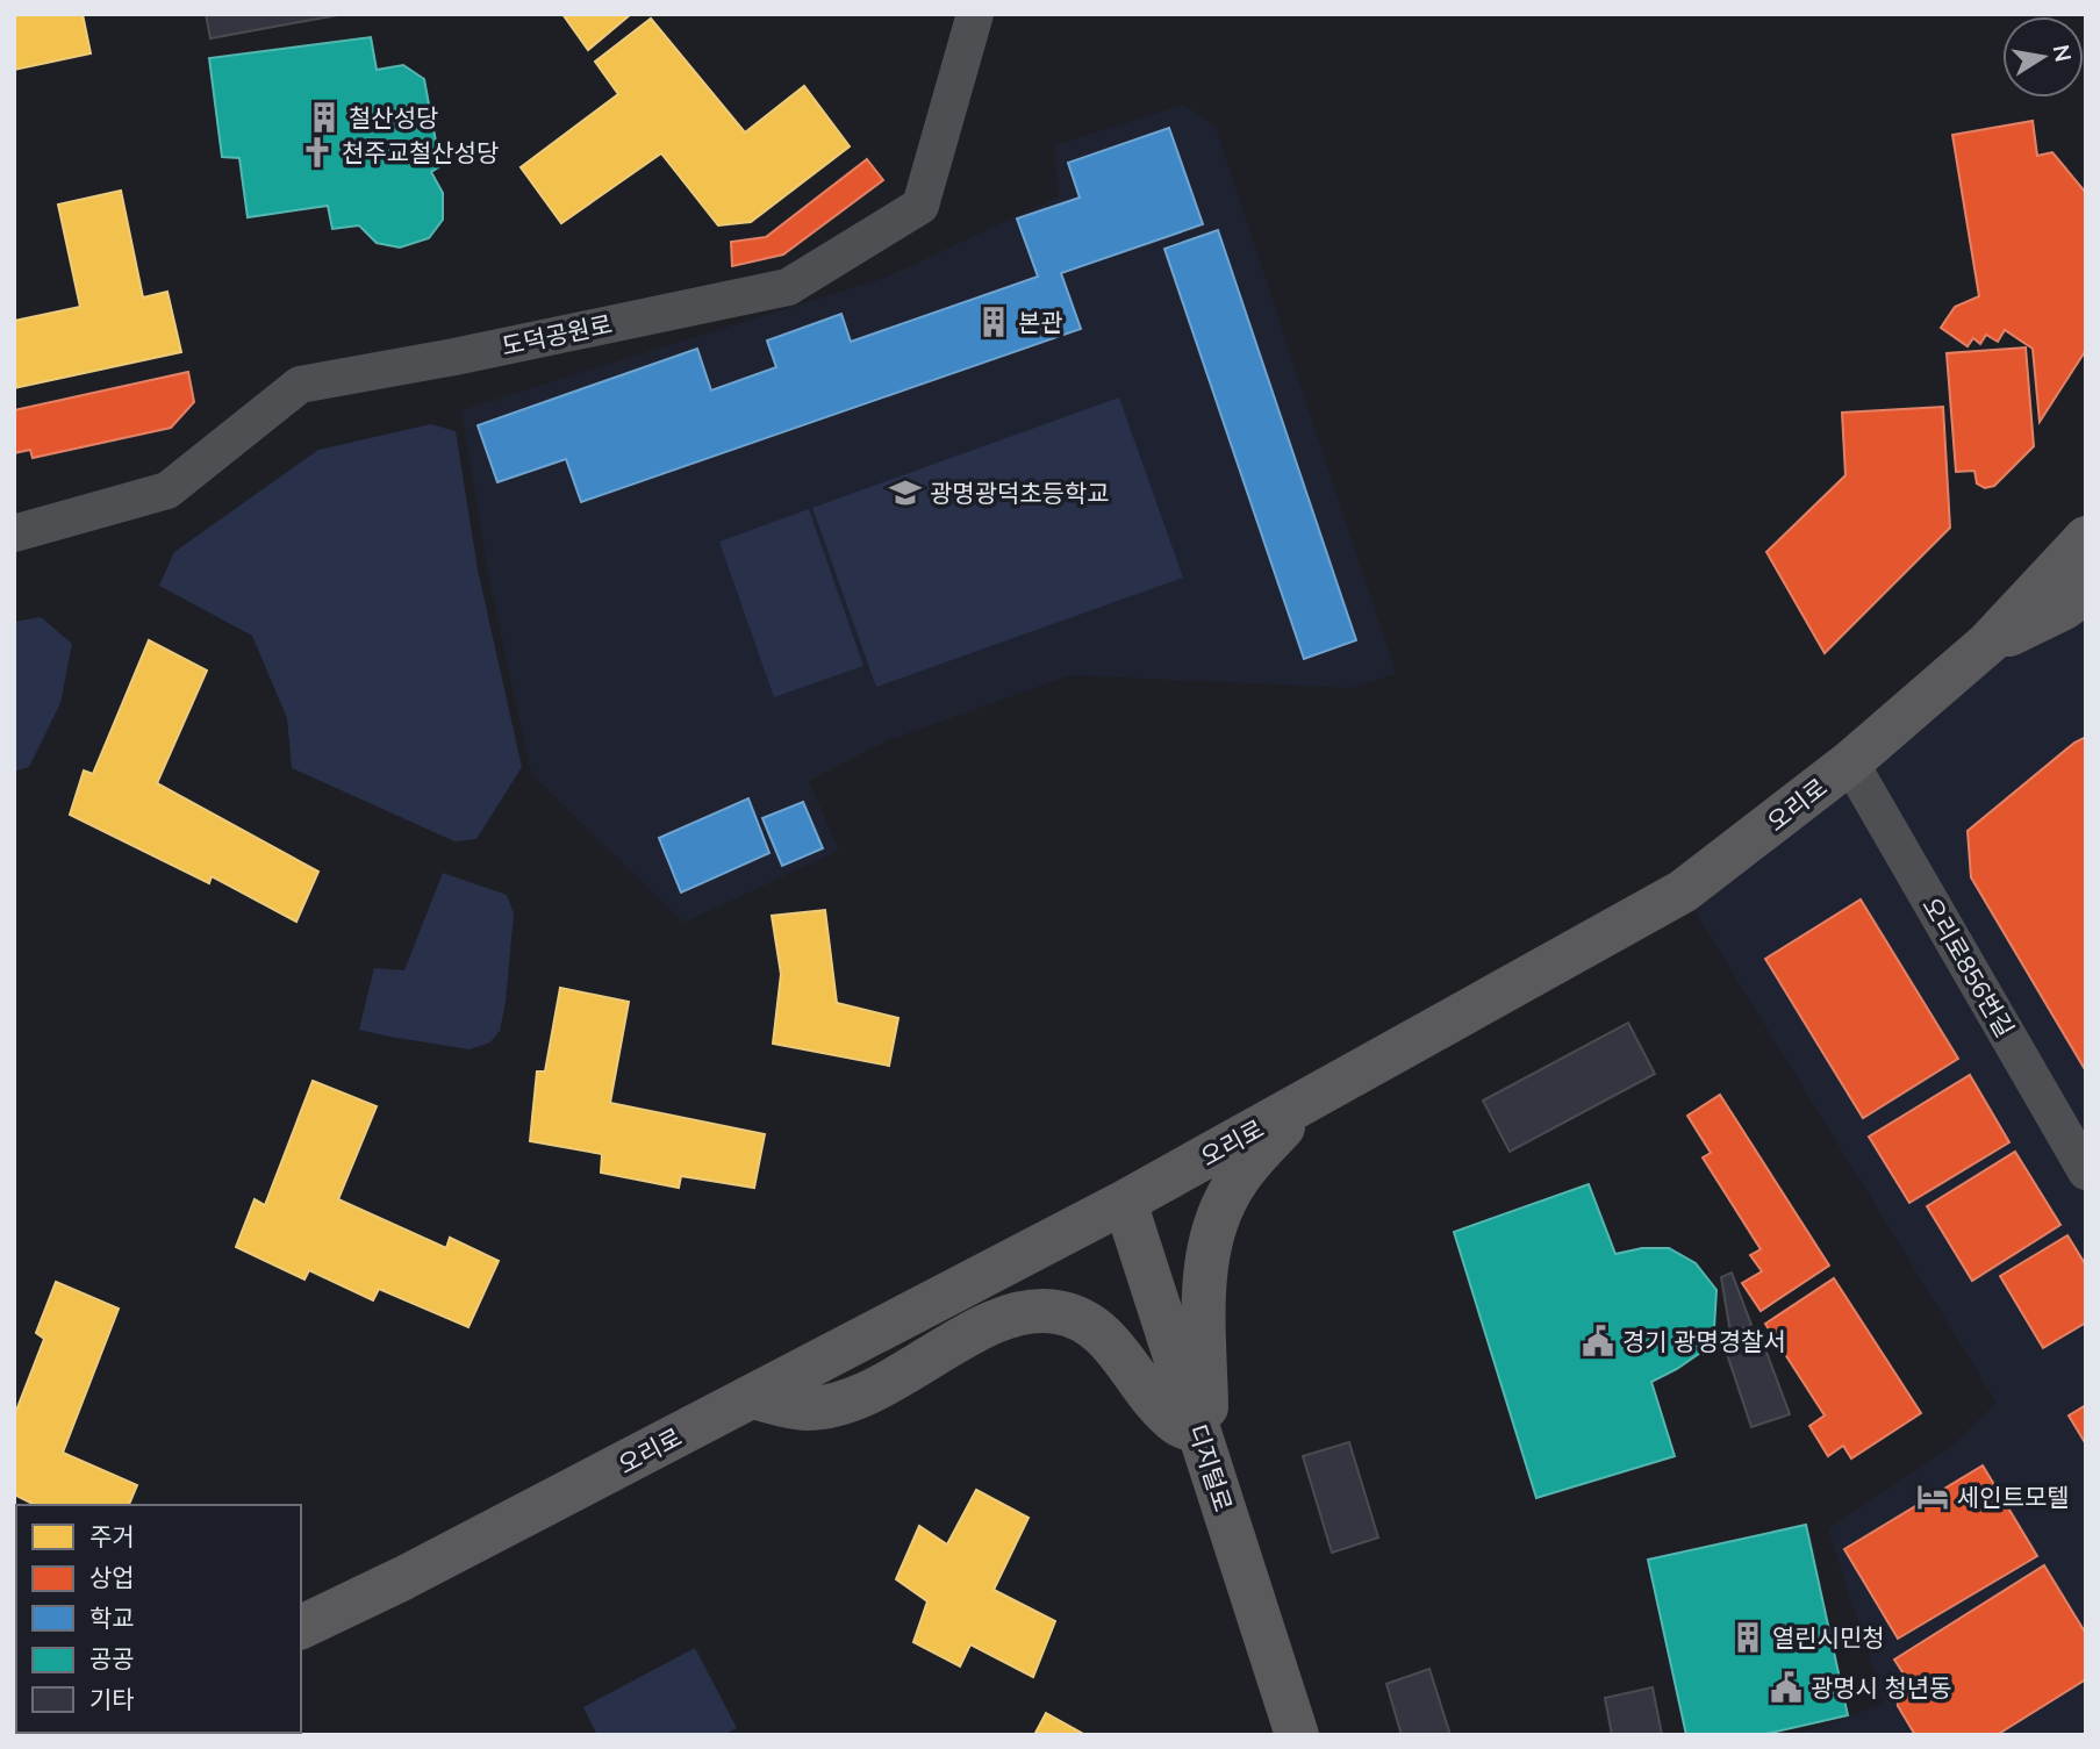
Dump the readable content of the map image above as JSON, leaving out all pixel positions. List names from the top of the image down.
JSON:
{
  "streets": {
    "main road": ["오리로", "디지털로"],
    "street": ["도덕공원로", "오리로856번길"]
  },
  "crossings": [
    ["오리로", "오리로856번길"],
    ["오리로", "디지털로"]
  ],
  "places": {
    "building": ["철산성당", "본관", "열린시민청"],
    "church": ["천주교철산성당"],
    "school or university": ["광명광덕초등학교"],
    "public building": ["경기 광명경찰서", "광명시 청년동"],
    "hotel": ["세인트모텔"]
  },
  "legend": [
    "주거",
    "상업",
    "학교",
    "공공",
    "기타"
  ],
  "north": "right"
}
